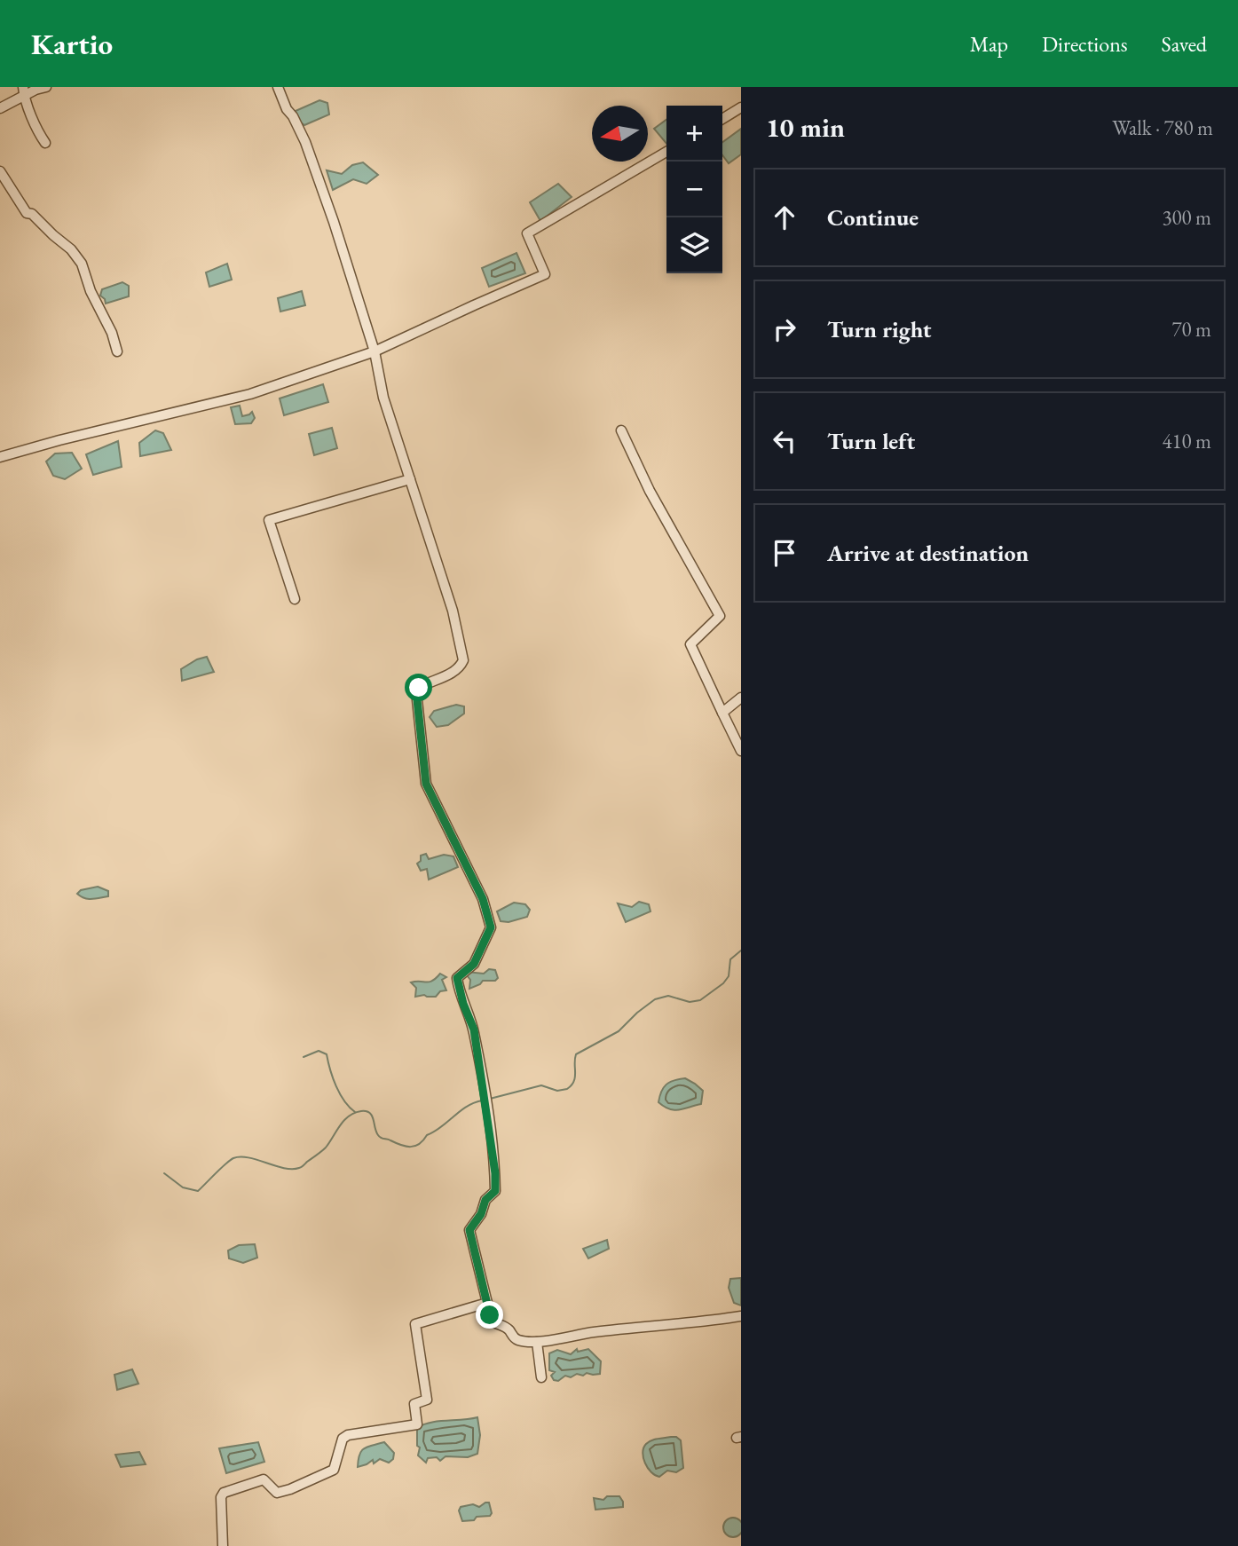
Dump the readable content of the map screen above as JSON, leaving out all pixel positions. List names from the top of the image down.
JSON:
{
  "north": "left",
  "page": {
    "header": "Kartio",
    "nav": ["Map", "Directions", "Saved"],
    "heading": ["10 min", "Walk · 780 m"],
    "map_buttons": ["+", "−"],
    "list": [
      ["Continue", "300 m"],
      ["Turn right", "70 m"],
      ["Turn left", "410 m"],
      "Arrive at destination"
    ]
  }
}
